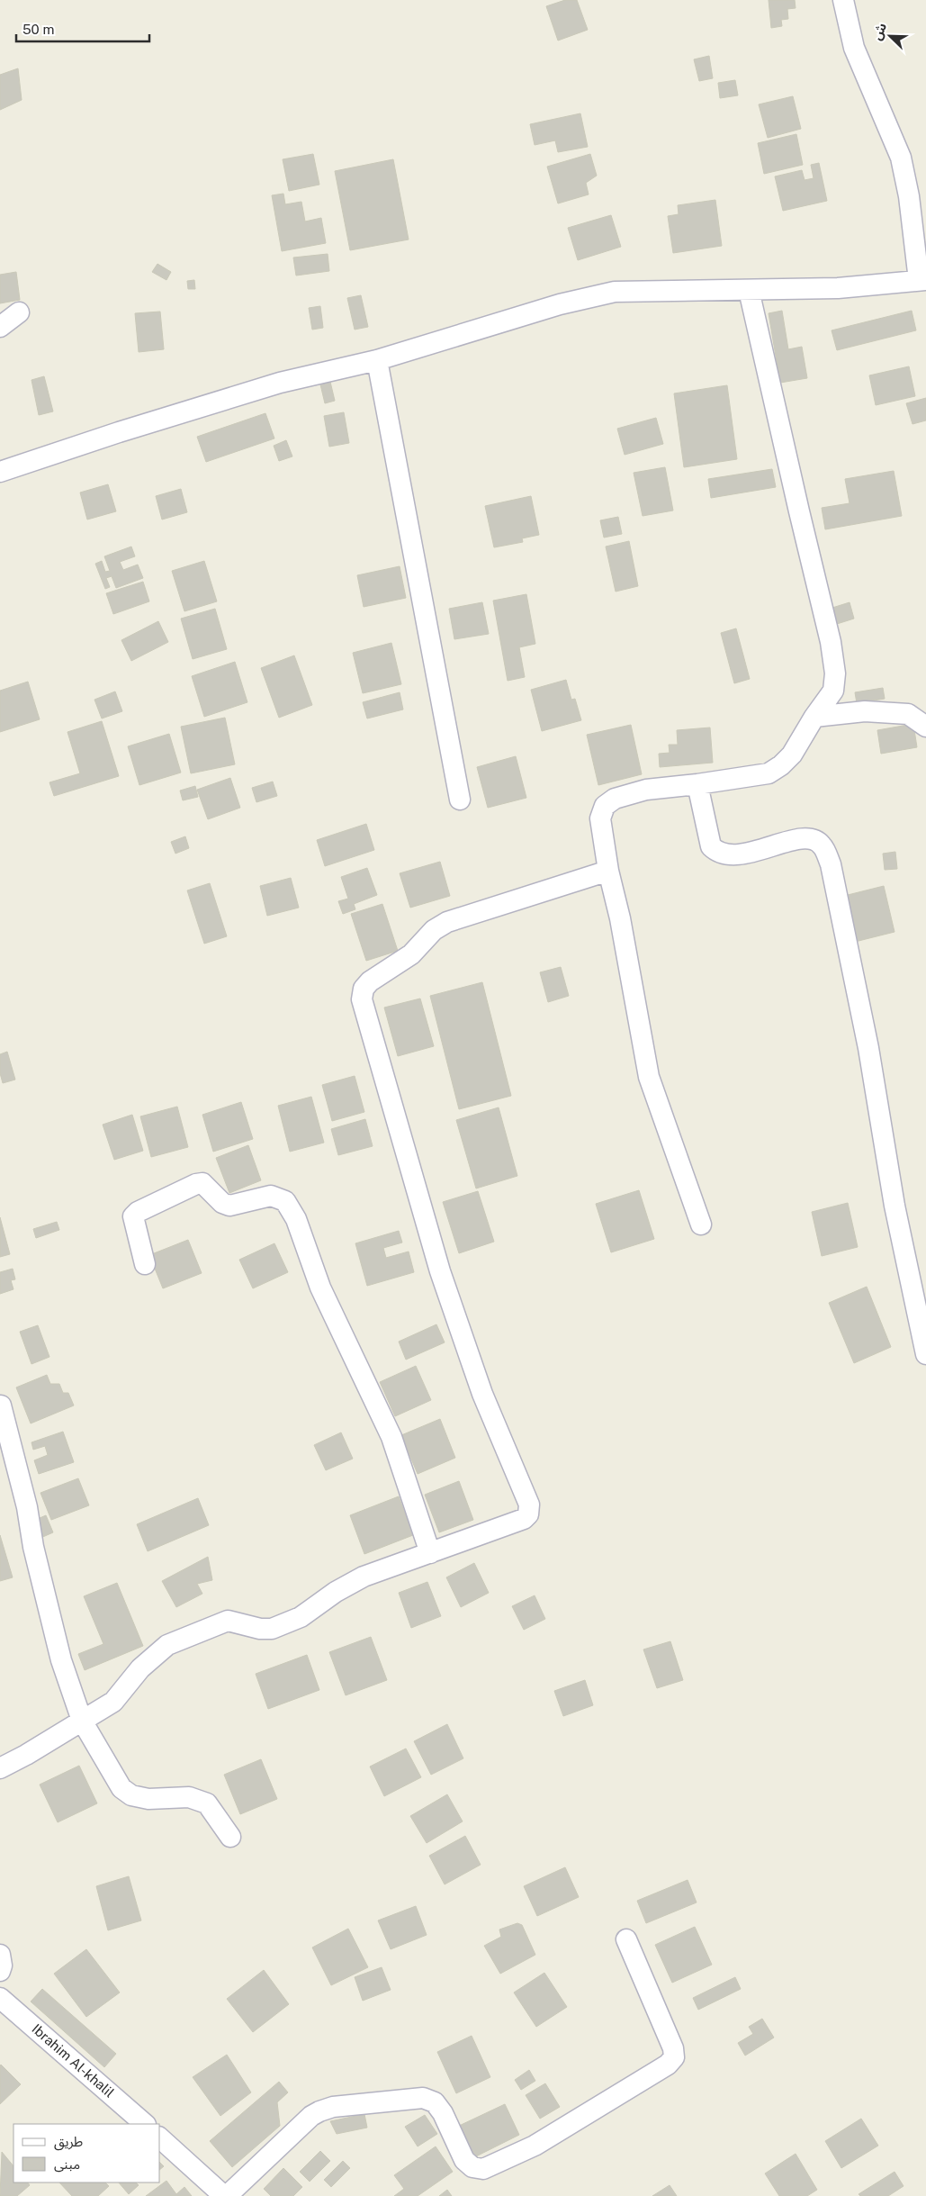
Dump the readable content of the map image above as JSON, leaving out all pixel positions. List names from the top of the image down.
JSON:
{
  "streets": {
    "street": ["Ibrahim Al-khalil"]
  },
  "legend": ["طريق", "مبنى"],
  "scale_bar": "50 m",
  "north": "top left"
}
